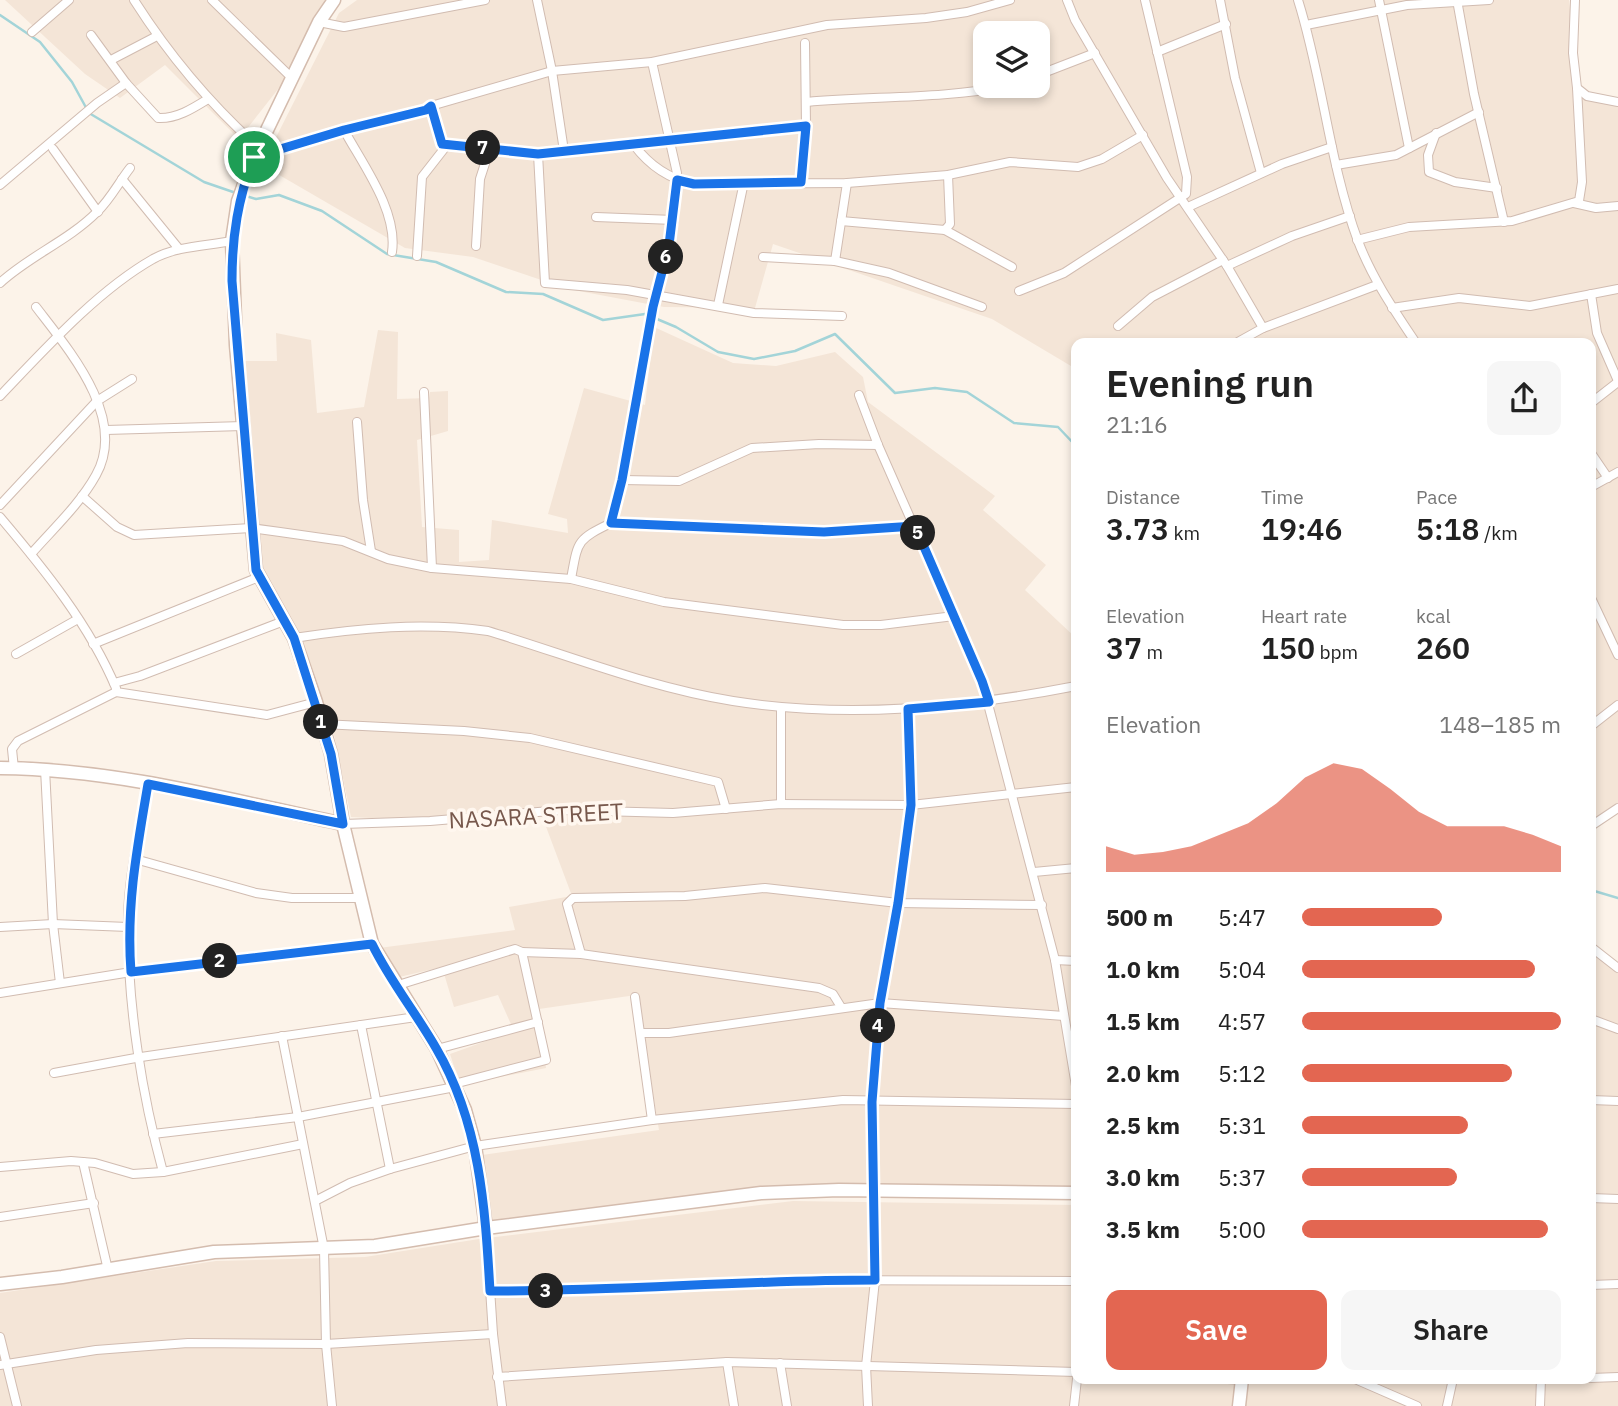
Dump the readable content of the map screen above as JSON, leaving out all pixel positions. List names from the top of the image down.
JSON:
{
  "streets": {
    "street": ["NASARA STREET"]
  },
  "page": {
    "pins": [
      "7",
      "6",
      "5",
      "1",
      "2",
      "4",
      "3"
    ],
    "heading": ["Evening run", "21:16"],
    "stats": [
      ["Distance", "3.73 km"],
      ["Time", "19:46"],
      ["Pace", "5:18 /km"],
      ["Elevation", "37 m"],
      ["Heart rate", "150 bpm"],
      ["kcal", "260"]
    ],
    "chart": ["Elevation", "148–185 m"],
    "list": [
      {
        "name": "500 m",
        "note": "5:47"
      },
      {
        "name": "1.0 km",
        "note": "5:04"
      },
      {
        "name": "1.5 km",
        "note": "4:57"
      },
      {
        "name": "2.0 km",
        "note": "5:12"
      },
      {
        "name": "2.5 km",
        "note": "5:31"
      },
      {
        "name": "3.0 km",
        "note": "5:37"
      },
      {
        "name": "3.5 km",
        "note": "5:00"
      }
    ],
    "buttons": ["Save", "Share"]
  }
}
